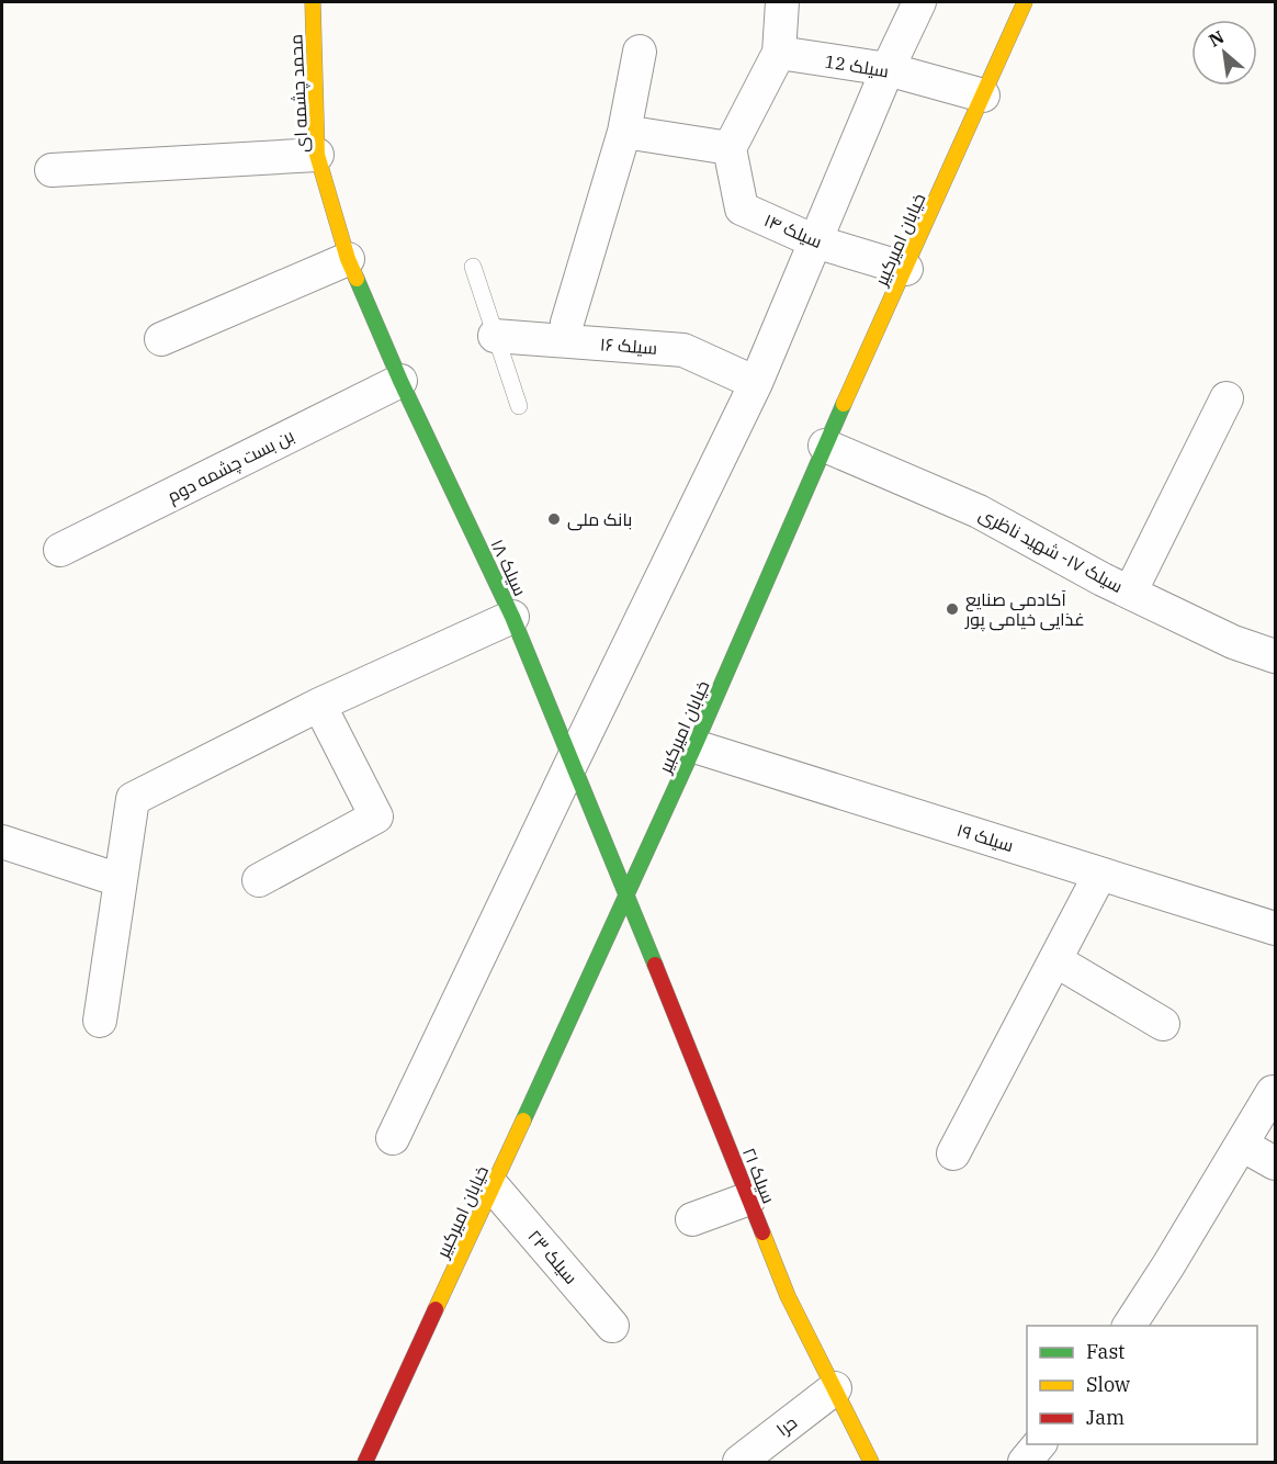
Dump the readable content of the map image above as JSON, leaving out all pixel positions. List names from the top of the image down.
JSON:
{
  "streets": {
    "main road": [
      "محمد چشمه ای",
      "خیابان امیرکبیر",
      "سیلک ۱۸",
      "سیلک ۲۱"
    ],
    "street": [
      "سیلک 12",
      "سیلک ۱۴",
      "سیلک ۱۶",
      "بن بست چشمه دوم",
      "سیلک ۱۷- شهید ناظری",
      "سیلک ۱۹",
      "سیلک ۲۳",
      "حرا"
    ]
  },
  "crossings": [
    ["سیلک 12", "خیابان امیرکبیر"],
    ["محمد چشمه ای", "سیلک ۱۸"],
    ["سیلک ۱۴", "خیابان امیرکبیر"],
    ["خیابان امیرکبیر", "سیلک ۱۷- شهید ناظری"],
    ["خیابان امیرکبیر", "سیلک ۱۸"],
    ["خیابان امیرکبیر", "سیلک ۱۹"],
    ["خیابان امیرکبیر", "سیلک ۲۱"],
    ["خیابان امیرکبیر", "سیلک ۲۳"],
    ["بن بست چشمه دوم", "سیلک ۱۸"],
    ["سیلک ۱۸", "سیلک ۲۱"],
    ["سیلک ۲۱", "حرا"]
  ],
  "places": ["بانک ملی", "آکادمی صنایع غذایی خیامی پور"],
  "legend": ["Fast", "Slow", "Jam"],
  "north": "top left"
}
